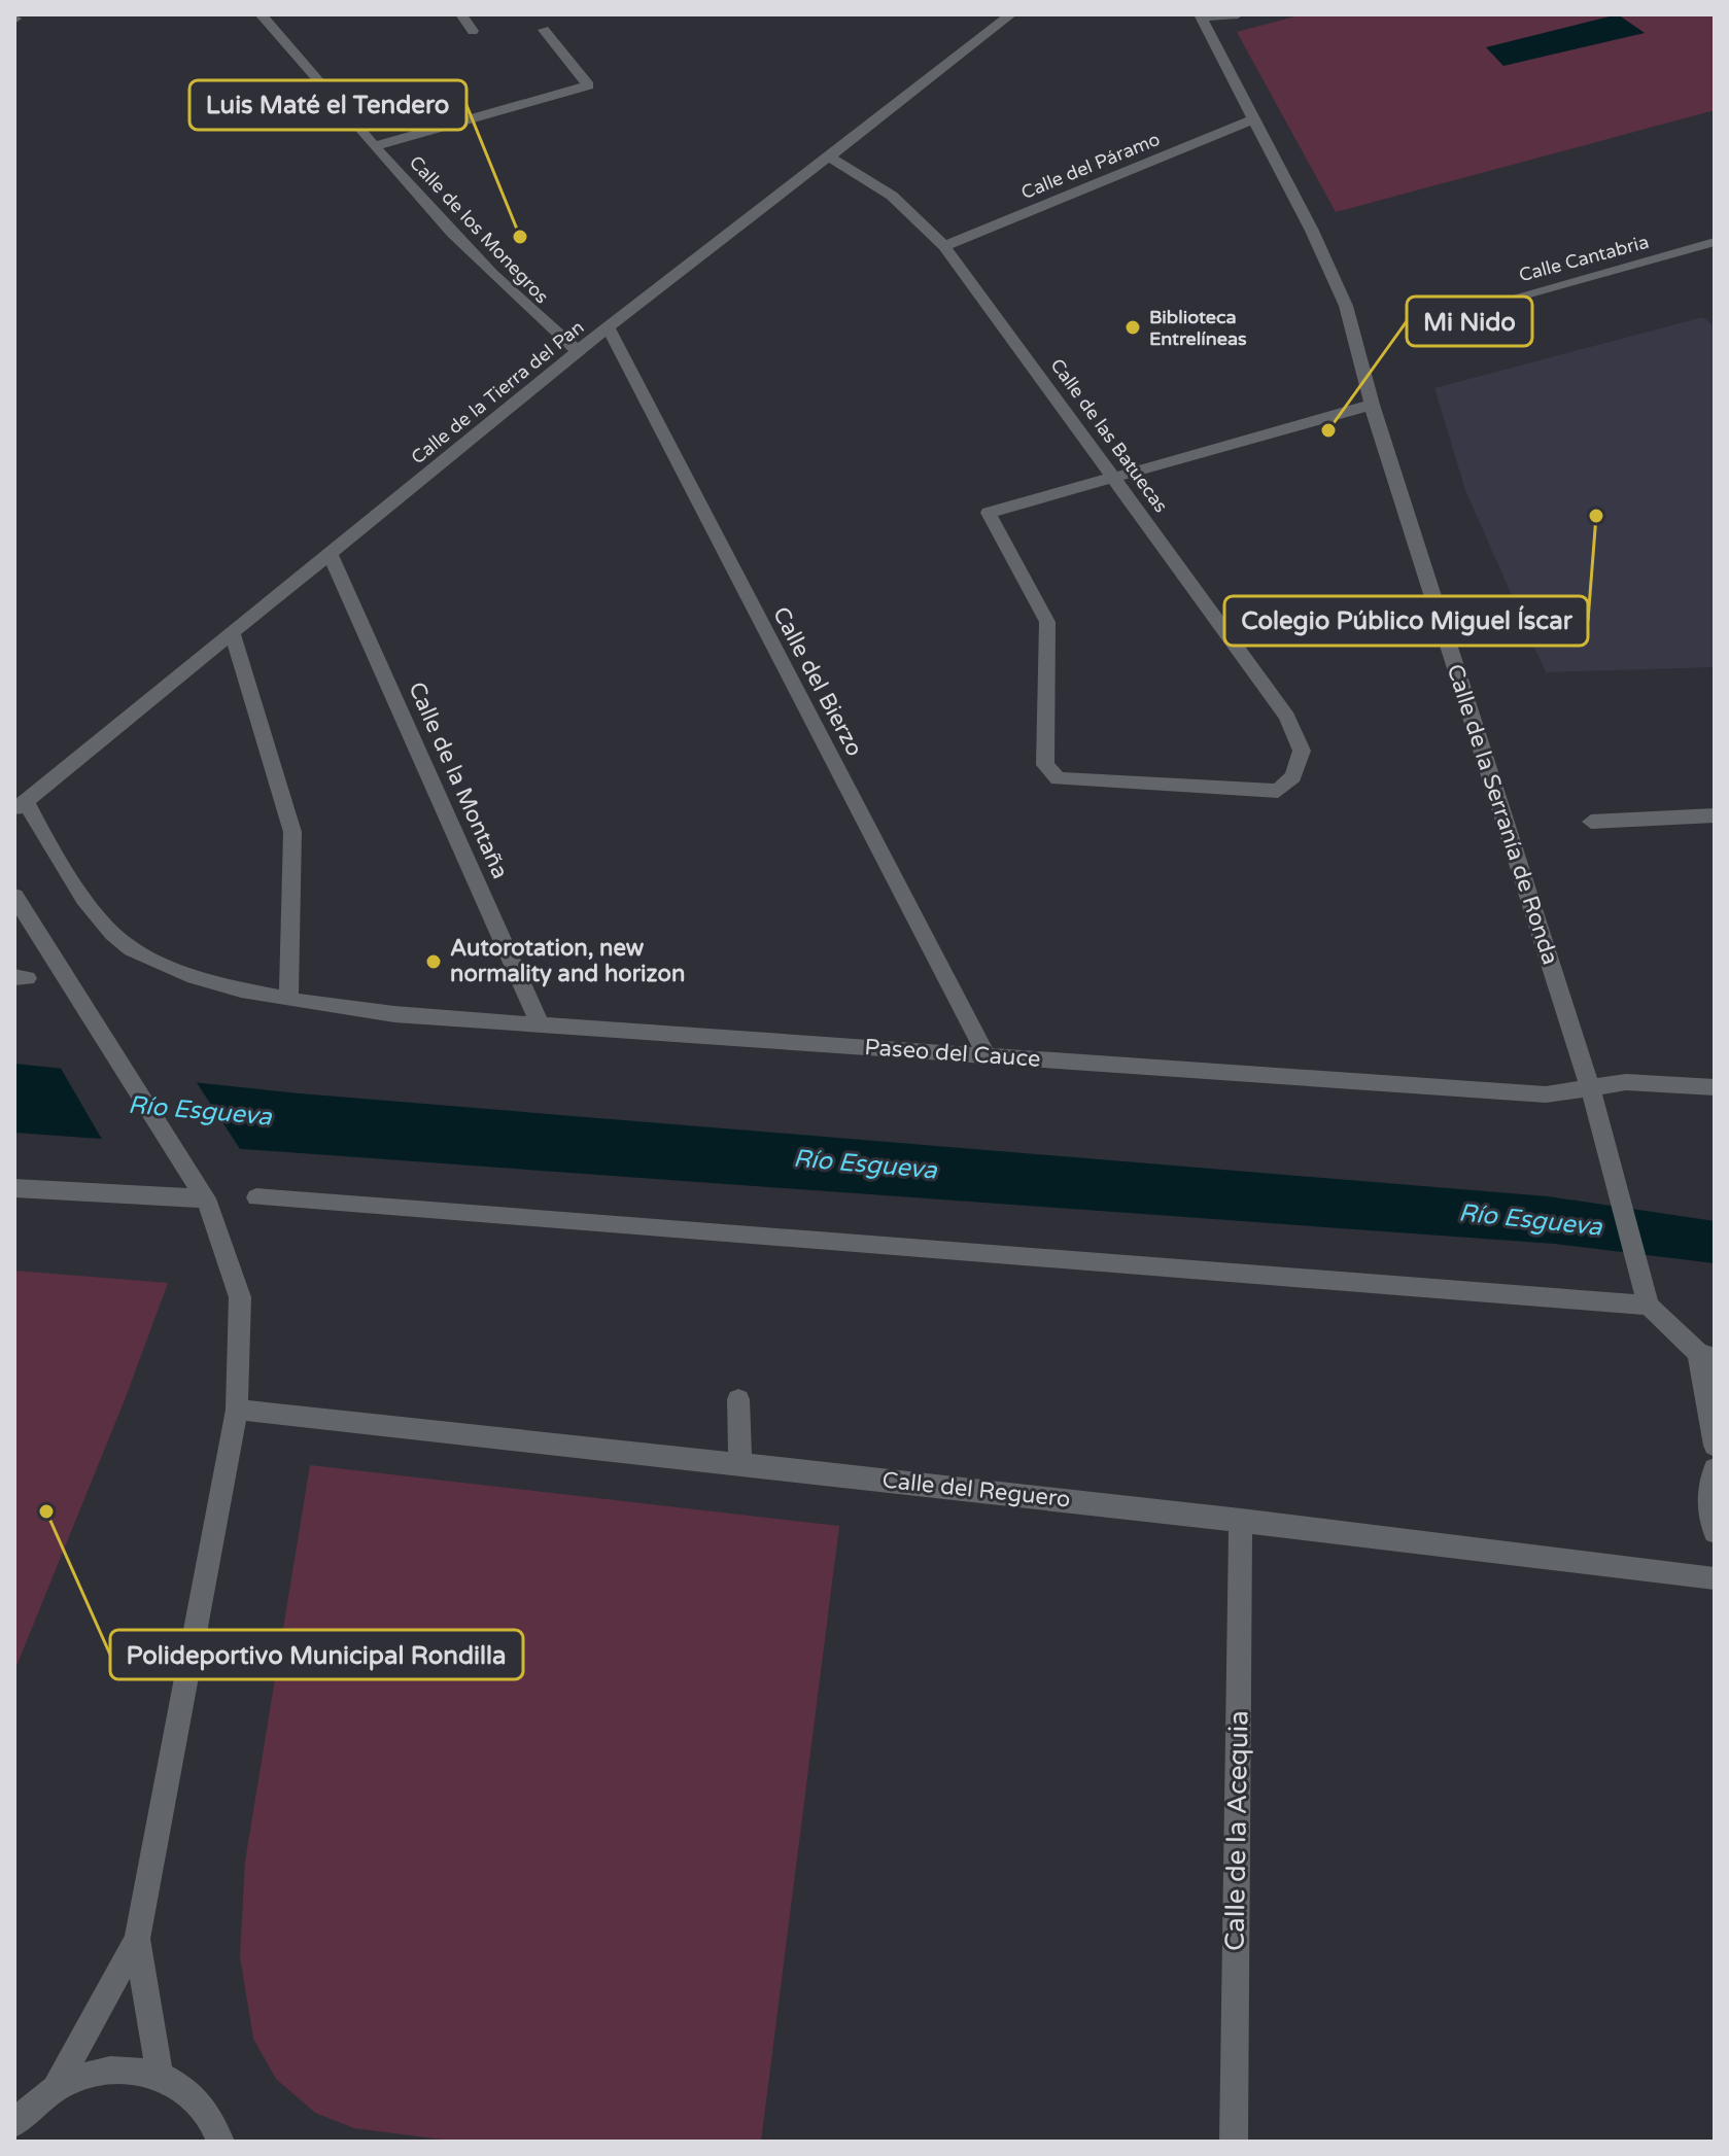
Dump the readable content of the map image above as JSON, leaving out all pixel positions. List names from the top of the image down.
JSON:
{
  "streets": {
    "street": [
      "Calle del Páramo",
      "Calle de los Monegros",
      "Calle Cantabria",
      "Calle de la Tierra del Pan",
      "Calle de las Batuecas",
      "Calle del Bierzo",
      "Calle de la Montaña",
      "Calle de la Serranía de Ronda",
      "Paseo del Cauce",
      "Calle del Reguero",
      "Calle de la Acequia"
    ]
  },
  "crossings": [
    ["Calle del Páramo", "Calle de las Batuecas"],
    ["Calle del Páramo", "Calle de la Serranía de Ronda"],
    ["Calle de los Monegros", "Calle de la Tierra del Pan"],
    ["Calle de la Tierra del Pan", "Calle de las Batuecas"],
    ["Calle de la Tierra del Pan", "Calle del Bierzo"],
    ["Calle de la Tierra del Pan", "Calle de la Montaña"],
    ["Calle de la Tierra del Pan", "Paseo del Cauce"],
    ["Calle del Bierzo", "Paseo del Cauce"],
    ["Calle de la Montaña", "Paseo del Cauce"],
    ["Calle de la Serranía de Ronda", "Paseo del Cauce"],
    ["Calle del Reguero", "Calle de la Acequia"]
  ],
  "water": ["Río Esgueva"],
  "places": [
    "Luis Maté el Tendero",
    "Biblioteca Entrelíneas",
    "Mi Nido",
    "Colegio Público Miguel Íscar",
    "Autorotation, new normality and horizon",
    "Polideportivo Municipal Rondilla"
  ]
}
